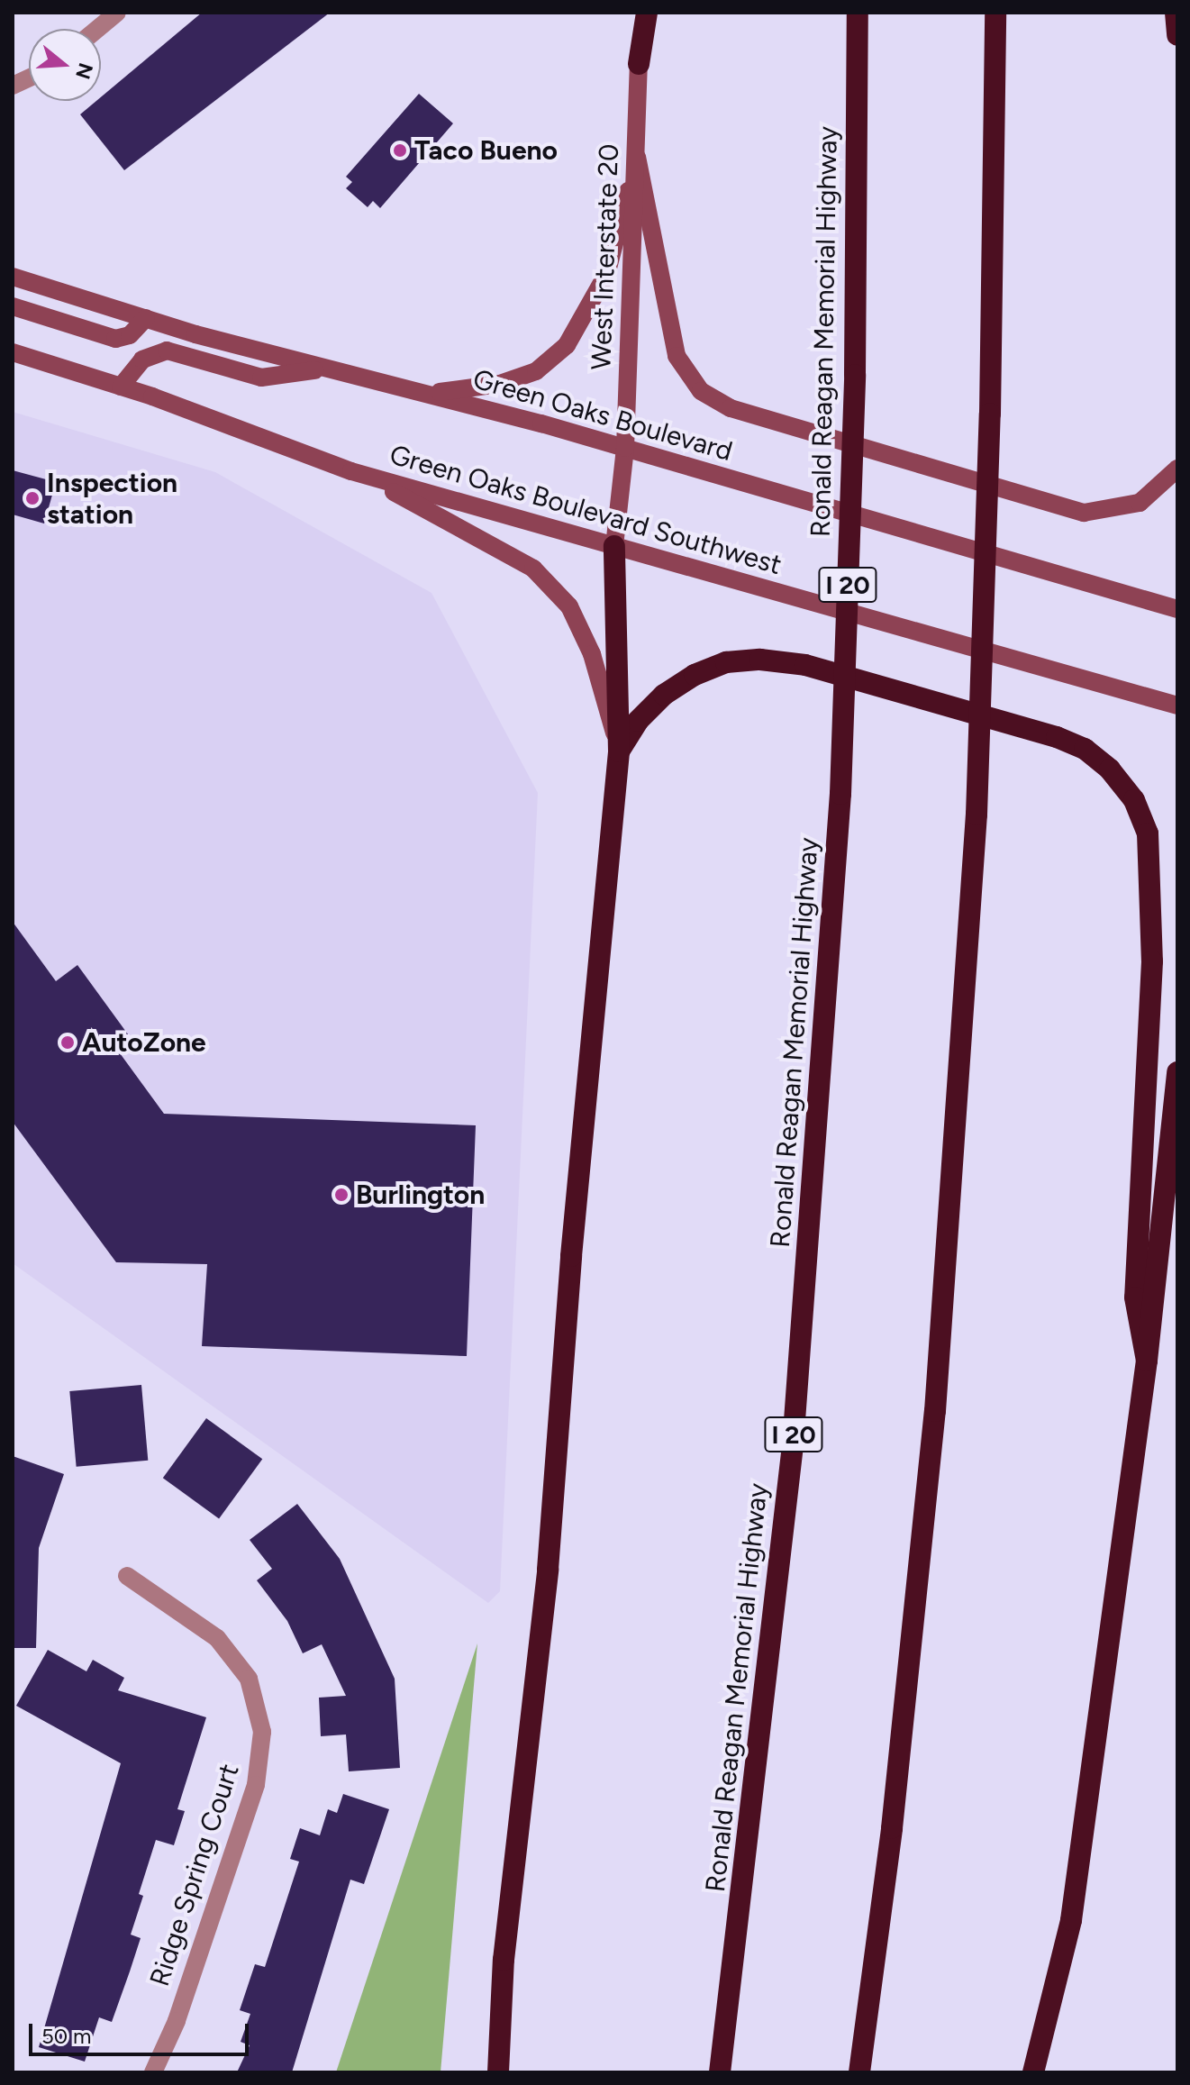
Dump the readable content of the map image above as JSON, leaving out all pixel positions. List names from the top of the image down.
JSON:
{
  "streets": {
    "highway": ["Ronald Reagan Memorial Highway", "I 20"],
    "main road": ["West Interstate 20", "Green Oaks Boulevard", "Green Oaks Boulevard Southwest"],
    "street": ["Ridge Spring Court"]
  },
  "crossings": [
    ["West Interstate 20", "Green Oaks Boulevard"],
    ["West Interstate 20", "Green Oaks Boulevard Southwest"]
  ],
  "places": [
    "Taco Bueno",
    "Inspection station",
    "AutoZone",
    "Burlington"
  ],
  "scale_bar": "50 m",
  "north": "right"
}
